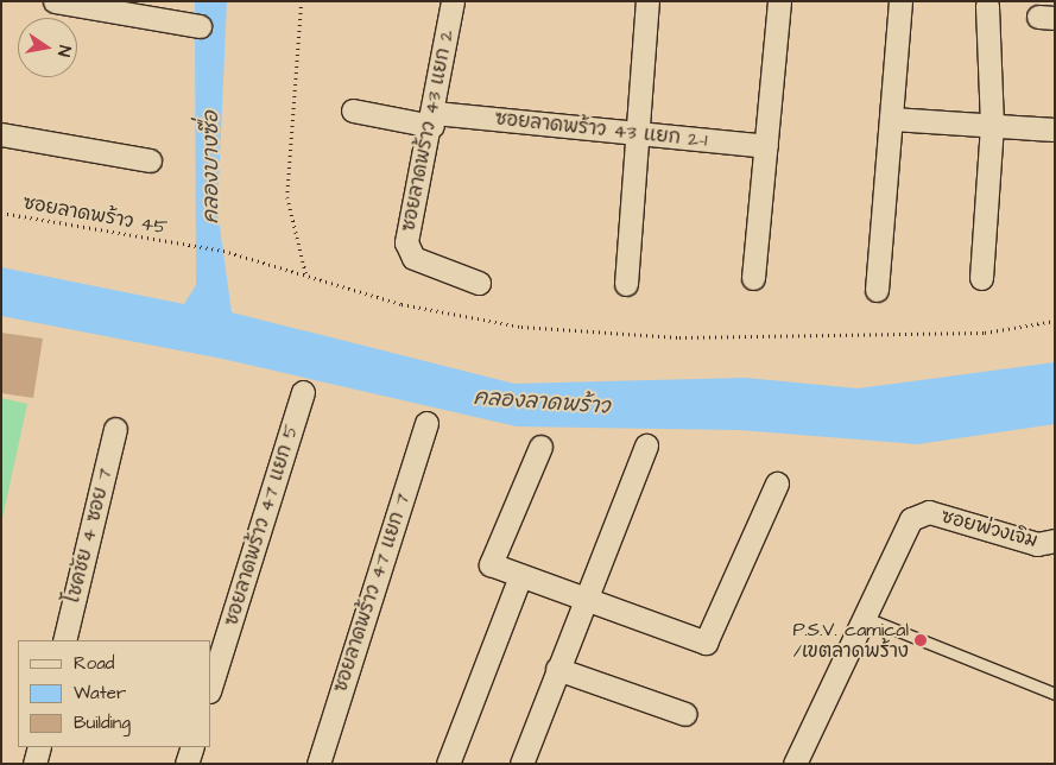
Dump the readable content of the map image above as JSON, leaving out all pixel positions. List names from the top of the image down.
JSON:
{
  "streets": {
    "street": [
      "ซอยลาดพร้าว 43 แยก 2-1",
      "ซอยลาดพร้าว 43 แยก 2",
      "ซอยลาดพร้าว 47 แยก 5",
      "ซอยพ่วงเจิม",
      "โชคชัย 4 ซอย 7",
      "ซอยลาดพร้าว 47 แยก 7"
    ],
    "path": ["ซอยลาดพร้าว 45"]
  },
  "crossings": [
    ["ซอยลาดพร้าว 43 แยก 2-1", "ซอยลาดพร้าว 43 แยก 2"]
  ],
  "water": ["คลองบางซื่อ", "คลองลาดพร้าว"],
  "places": ["P.S.V. camical /เขตลาดพร้าง"],
  "legend": ["Road", "Water", "Building"],
  "north": "right"
}
